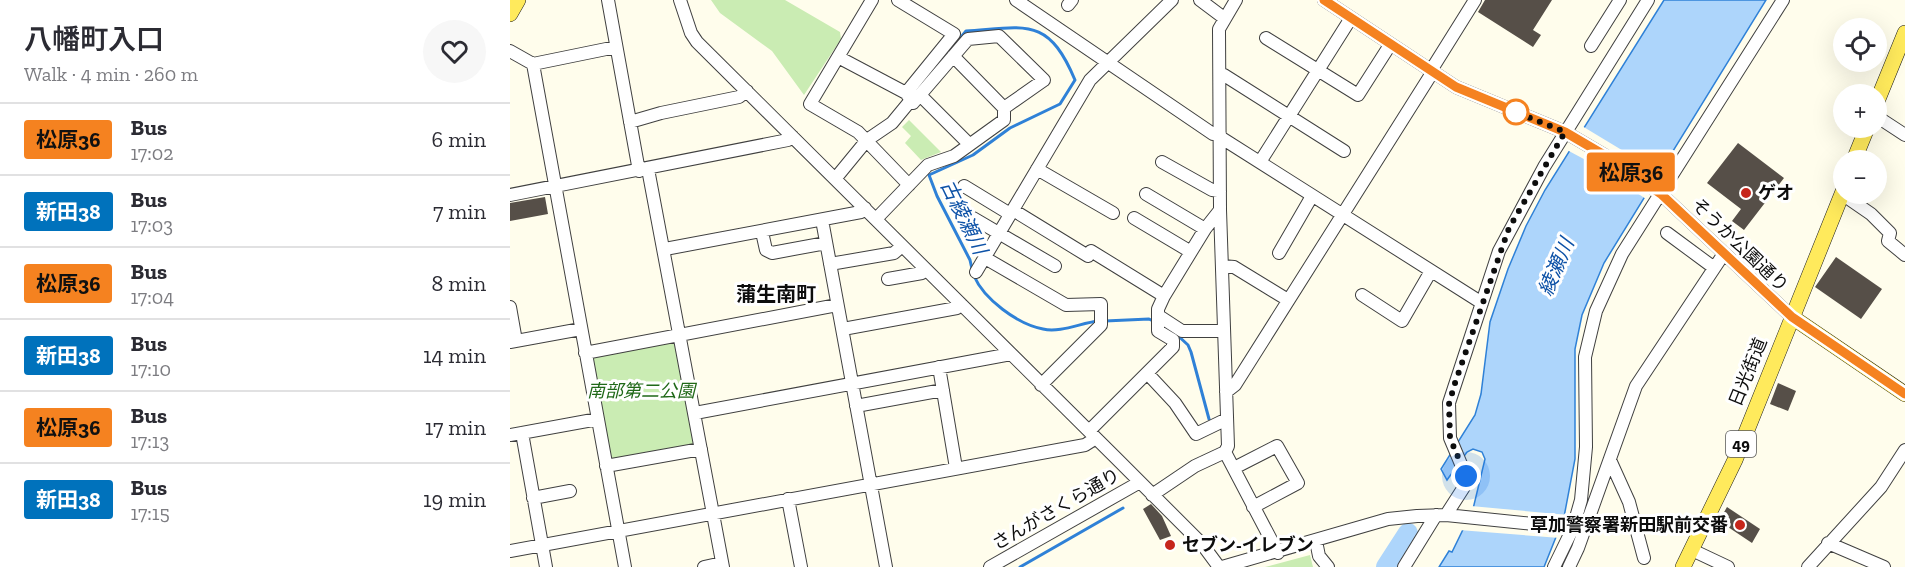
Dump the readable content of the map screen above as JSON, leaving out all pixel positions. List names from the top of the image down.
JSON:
{
  "streets": {
    "main road": ["日光街道", "49"],
    "street": ["そうか公園通り", "さんがさくら通り"]
  },
  "crossings": [
    ["そうか公園通り", "日光街道"]
  ],
  "districts": ["蒲生南町"],
  "water": ["古綾瀬川", "綾瀬川"],
  "parks": ["南部第二公園"],
  "places": ["ゲオ", "草加警察署新田駅前交番", "セブン-イレブン"],
  "lines": ["bus line 松原36"],
  "page": {
    "heading": ["八幡町入口", "Walk · 4 min · 260 m"],
    "on_map": "松原36",
    "map_buttons": ["+", "−"],
    "list": [
      {
        "mark": "松原36",
        "name": "Bus",
        "note": "17:02",
        "value": "6 min"
      },
      {
        "mark": "新田38",
        "name": "Bus",
        "note": "17:03",
        "value": "7 min"
      },
      {
        "mark": "松原36",
        "name": "Bus",
        "note": "17:04",
        "value": "8 min"
      },
      {
        "mark": "新田38",
        "name": "Bus",
        "note": "17:10",
        "value": "14 min"
      },
      {
        "mark": "松原36",
        "name": "Bus",
        "note": "17:13",
        "value": "17 min"
      },
      {
        "mark": "新田38",
        "name": "Bus",
        "note": "17:15",
        "value": "19 min"
      }
    ]
  }
}
